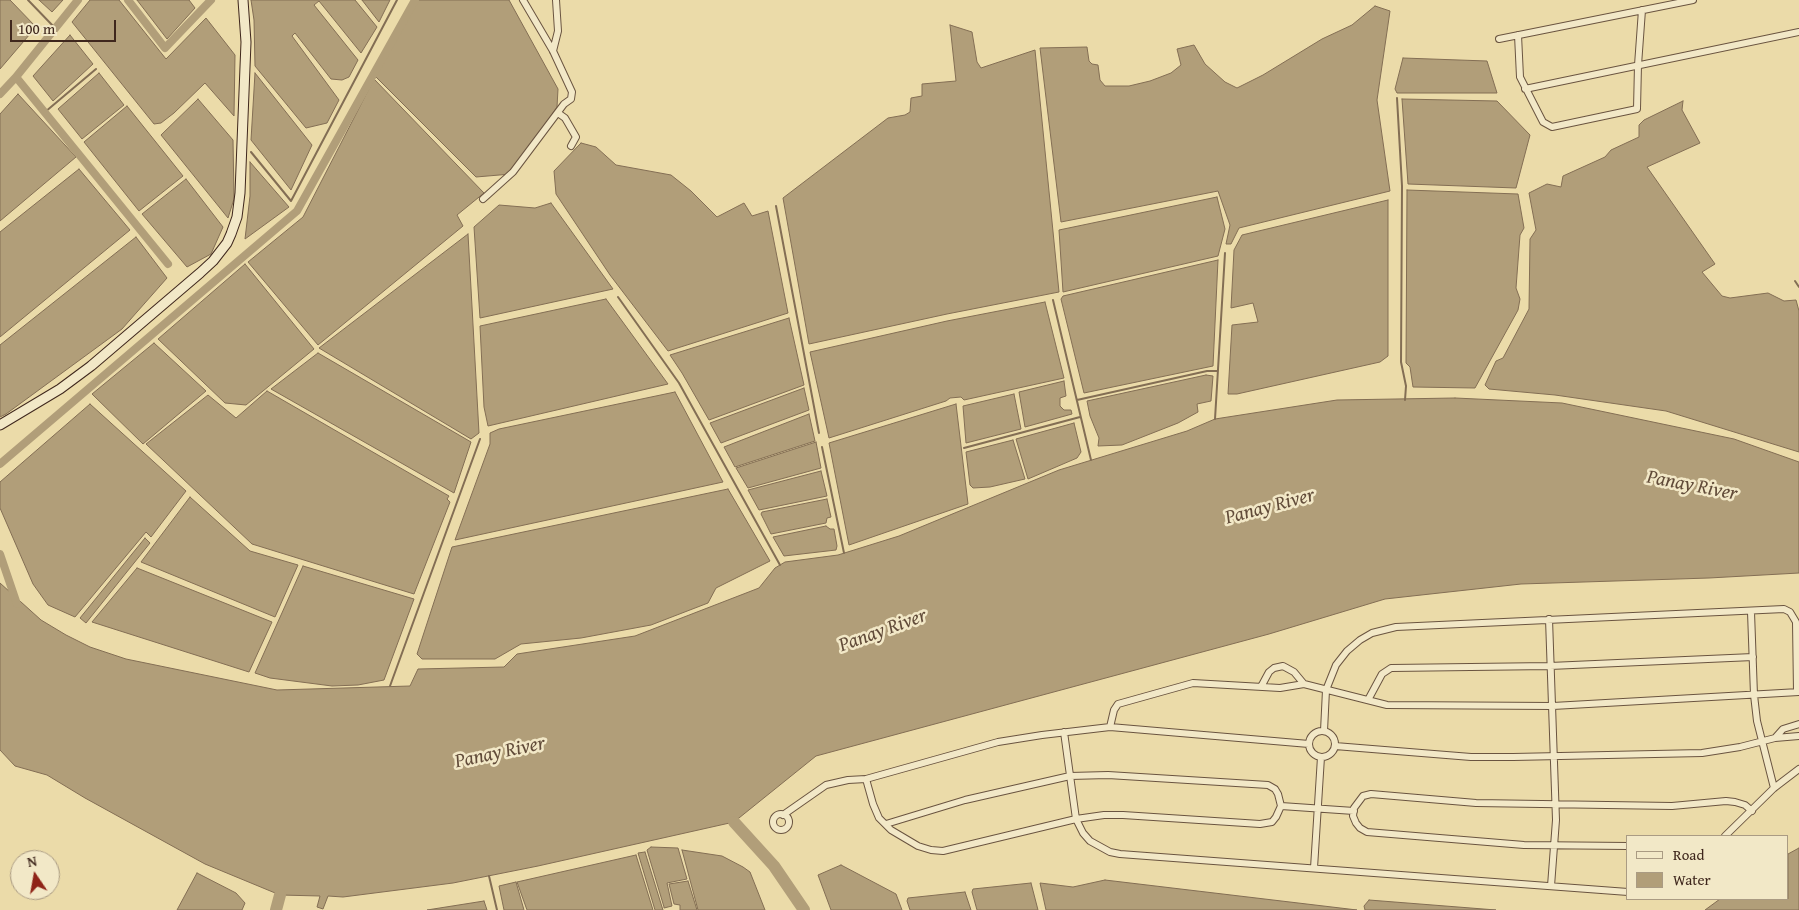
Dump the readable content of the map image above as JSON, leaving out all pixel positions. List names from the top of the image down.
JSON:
{
  "water": ["Panay River"],
  "legend": ["Road", "Water"],
  "scale_bar": "100 m",
  "north": "top"
}
